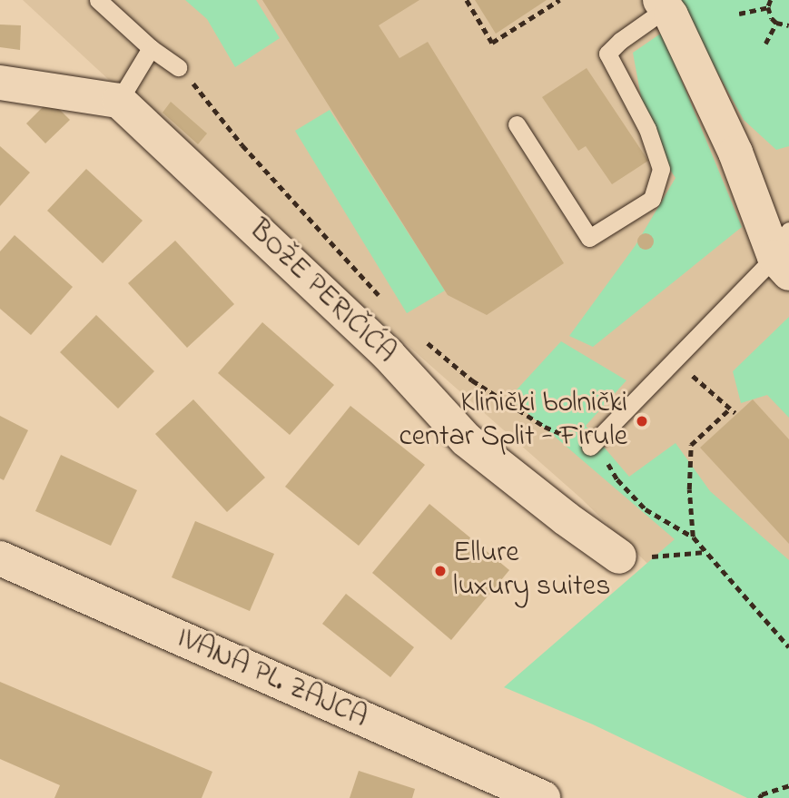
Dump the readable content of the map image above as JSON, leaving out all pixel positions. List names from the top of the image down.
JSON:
{
  "streets": {
    "street": ["BOŽE PERIČIĆA", "IVANA PL. ZAJCA"]
  },
  "places": ["Klinički bolnički centar Split - Firule", "Ellure luxury suites"]
}
